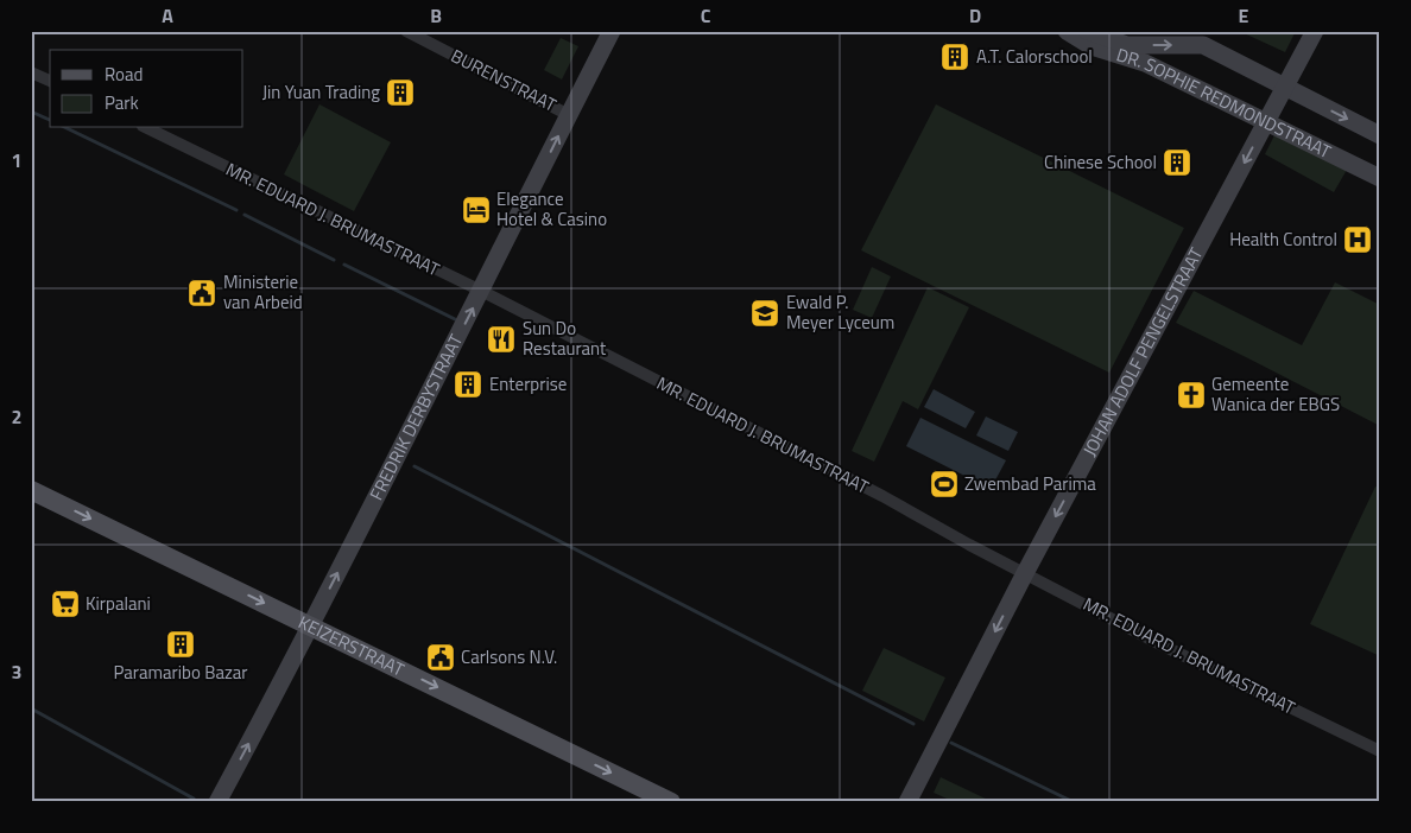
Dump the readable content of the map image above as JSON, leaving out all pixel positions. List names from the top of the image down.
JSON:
{
  "streets": {
    "main road": [
      "DR. SOPHIE REDMONDSTRAAT",
      "JOHAN ADOLF PENGELSTRAAT",
      "FREDRIK DERBYSTRAAT",
      "KEIZERSTRAAT"
    ],
    "street": ["BURENSTRAAT", "MR. EDUARD J. BRUMASTRAAT"]
  },
  "crossings": [
    ["BURENSTRAAT", "FREDRIK DERBYSTRAAT"],
    ["DR. SOPHIE REDMONDSTRAAT", "JOHAN ADOLF PENGELSTRAAT"],
    ["MR. EDUARD J. BRUMASTRAAT", "JOHAN ADOLF PENGELSTRAAT"],
    ["MR. EDUARD J. BRUMASTRAAT", "FREDRIK DERBYSTRAAT"],
    ["FREDRIK DERBYSTRAAT", "KEIZERSTRAAT"]
  ],
  "one_way": ["JOHAN ADOLF PENGELSTRAAT", "FREDRIK DERBYSTRAAT", "KEIZERSTRAAT"],
  "places": {
    "building": [
      "A.T. Calorschool",
      "Jin Yuan Trading",
      "Chinese School",
      "Enterprise",
      "Paramaribo Bazar"
    ],
    "hotel": ["Elegance Hotel & Casino"],
    "hospital": ["Health Control"],
    "public building": ["Ministerie van Arbeid", "Carlsons N.V."],
    "school or university": ["Ewald P. Meyer Lyceum"],
    "restaurant": ["Sun Do Restaurant"],
    "church": ["Gemeente Wanica der EBGS"],
    "sports": ["Zwembad Parima"],
    "supermarket": ["Kirpalani"]
  },
  "legend": ["Road", "Park"],
  "grid": {
    "columns": [
      "A",
      "B",
      "C",
      "D",
      "E"
    ],
    "rows": ["1", "2", "3"]
  }
}
